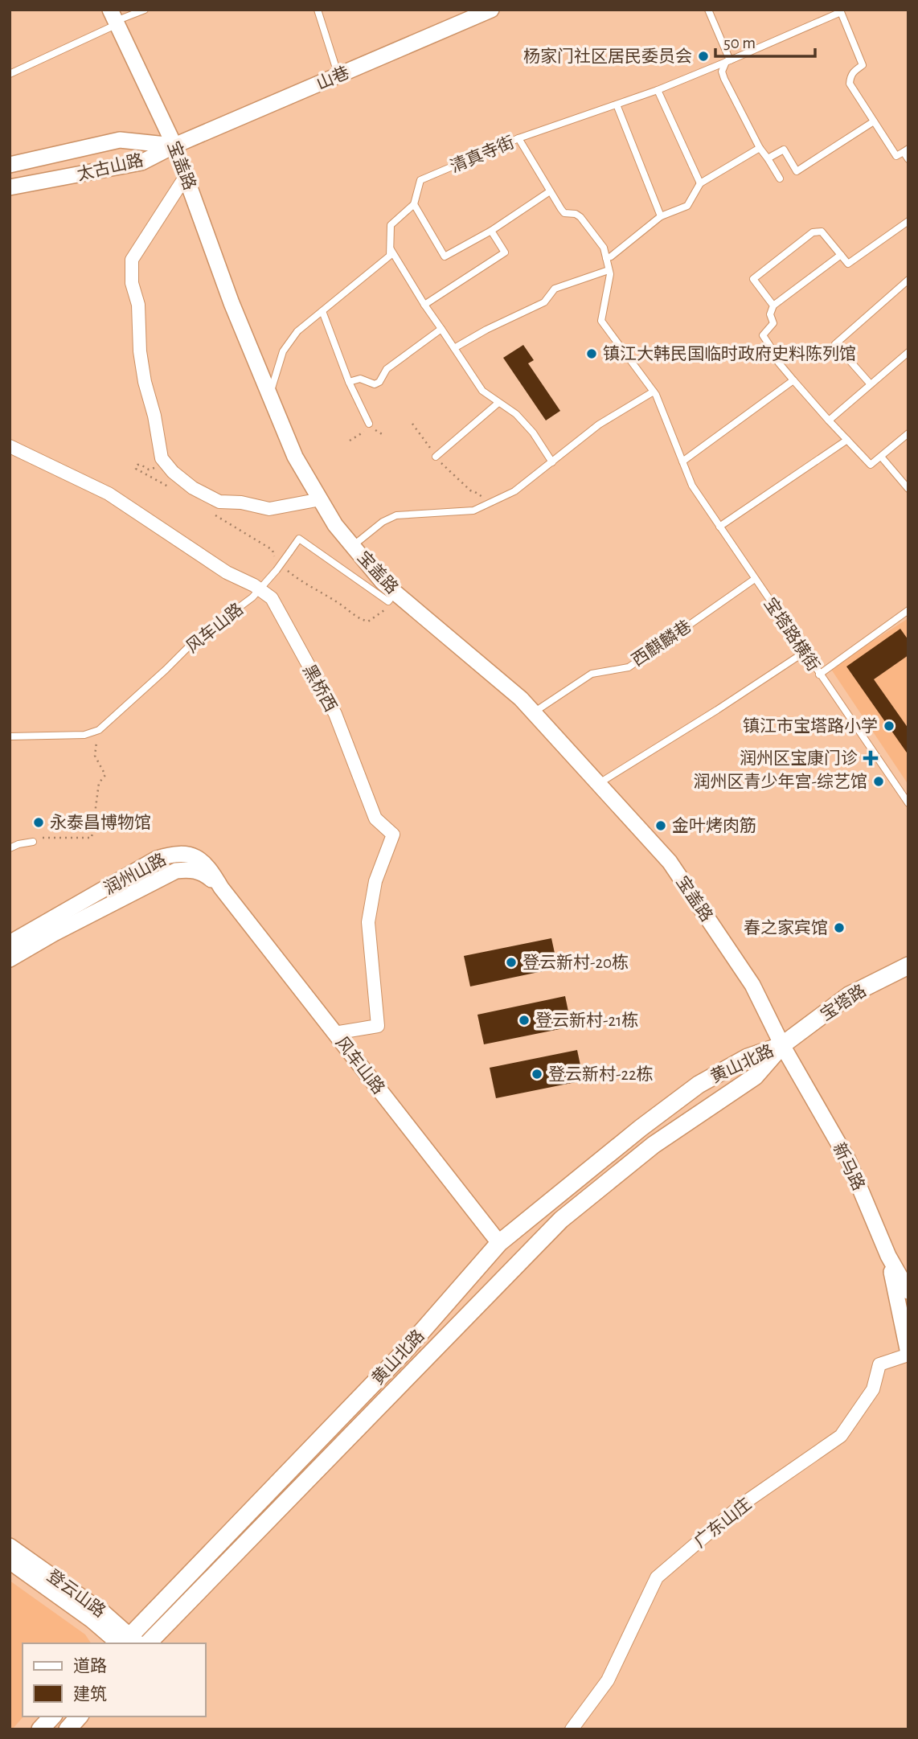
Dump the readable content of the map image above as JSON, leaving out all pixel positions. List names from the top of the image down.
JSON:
{
  "streets": {
    "main road": ["宝塔路", "黄山北路"],
    "street": [
      "山巷",
      "宝盖路",
      "太古山路",
      "风车山路",
      "黑桥西",
      "润州山路",
      "新马路",
      "广东山庄",
      "登云山路"
    ],
    "lane": ["清真寺街", "宝塔路横街", "西麒麟巷"]
  },
  "crossings": [
    ["山巷", "宝盖路"],
    ["山巷", "太古山路"],
    ["清真寺街", "宝塔路横街"],
    ["宝盖路", "太古山路"],
    ["宝盖路", "风车山路"],
    ["宝盖路", "西麒麟巷"],
    ["宝盖路", "宝塔路"],
    ["宝盖路", "黄山北路"],
    ["宝盖路", "新马路"],
    ["风车山路", "黑桥西"],
    ["风车山路", "润州山路"],
    ["风车山路", "黄山北路"],
    ["宝塔路横街", "西麒麟巷"],
    ["宝塔路", "黄山北路"],
    ["宝塔路", "新马路"],
    ["黄山北路", "新马路"],
    ["黄山北路", "登云山路"]
  ],
  "places": {
    "other": [
      "杨家门社区居民委员会",
      "镇江大韩民国临时政府史料陈列馆",
      "镇江市宝塔路小学",
      "润州区青少年宫-综艺馆",
      "永泰昌博物馆",
      "金叶烤肉筋",
      "春之家宾馆",
      "登云新村-20栋",
      "登云新村-21栋",
      "登云新村-22栋"
    ],
    "health": ["润州区宝康门诊"]
  },
  "legend": ["道路", "建筑"],
  "scale_bar": "50 m"
}
